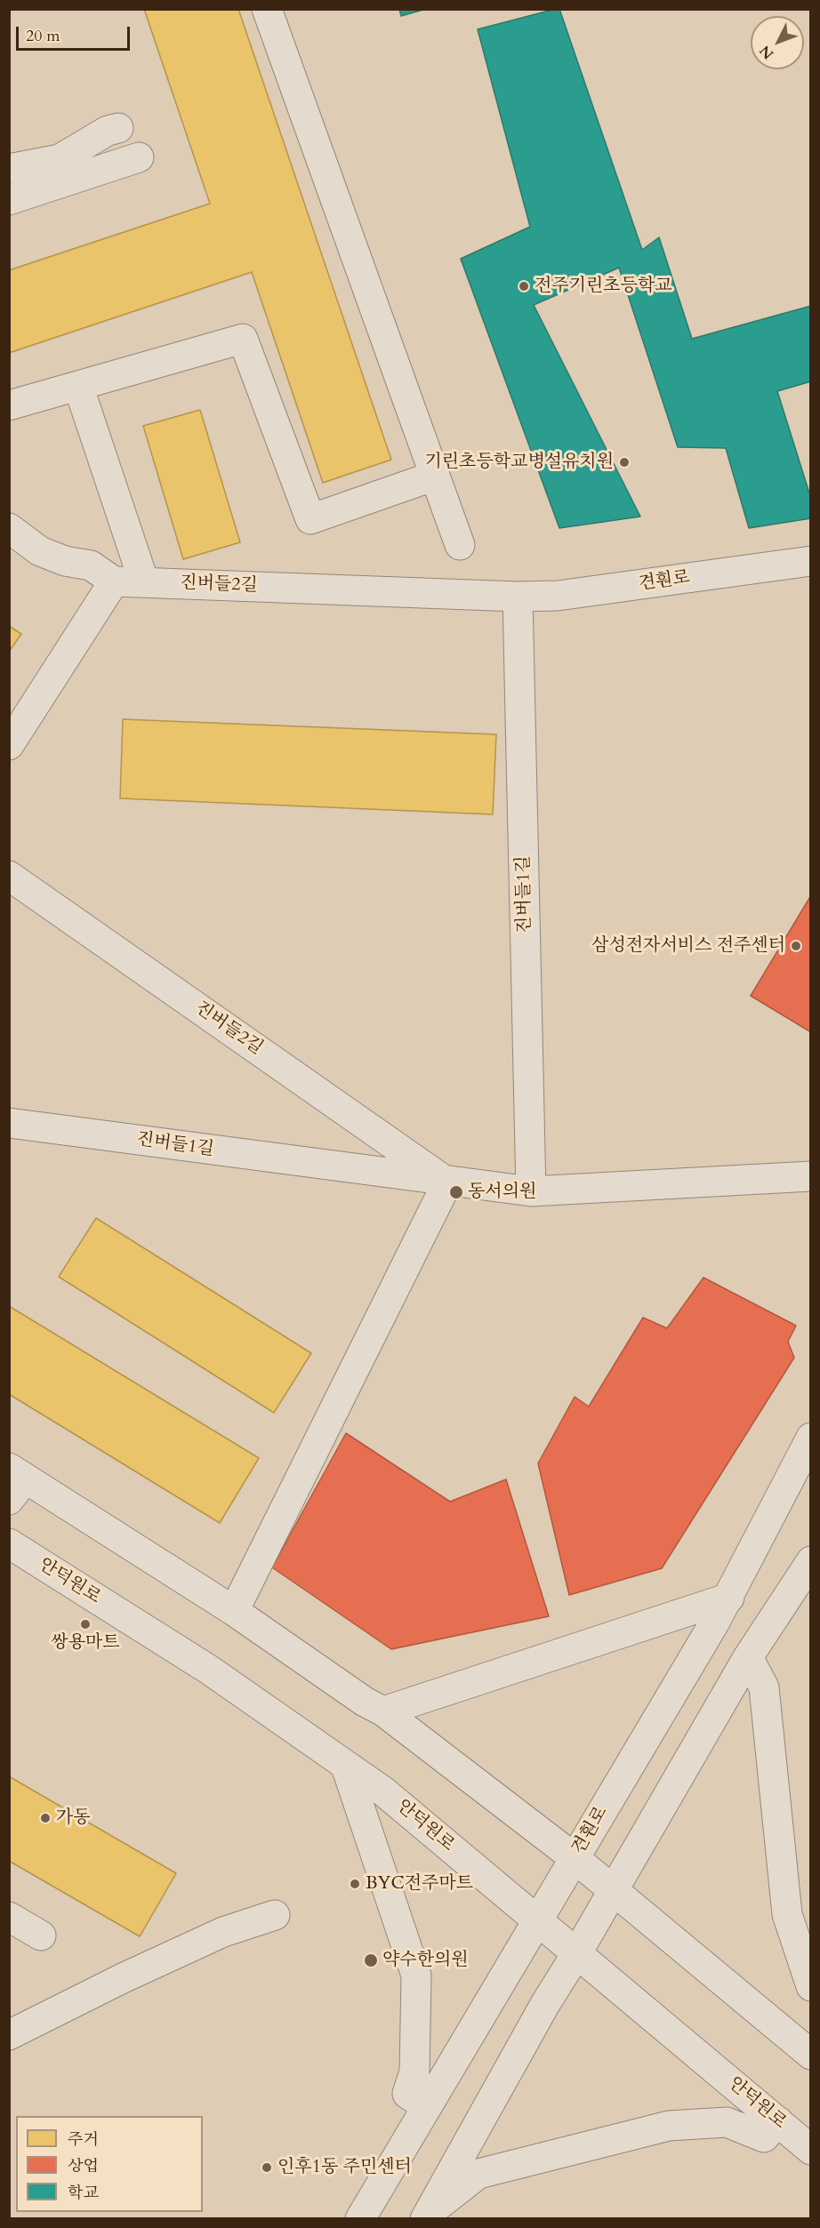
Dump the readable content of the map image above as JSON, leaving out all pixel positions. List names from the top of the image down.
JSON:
{
  "streets": {
    "street": [
      "견훤로",
      "진버들2길",
      "진버들1길",
      "안덕원로"
    ]
  },
  "crossings": [
    ["견훤로", "진버들2길"],
    ["견훤로", "진버들1길"],
    ["견훤로", "안덕원로"],
    ["진버들2길", "진버들1길"]
  ],
  "places": [
    "전주기린초등학교",
    "기린초등학교병설유치원",
    "삼성전자서비스 전주센터",
    "동서의원",
    "쌍용마트",
    "가동",
    "BYC전주마트",
    "약수한의원",
    "인후1동 주민센터"
  ],
  "legend": ["주거", "상업", "학교"],
  "scale_bar": "20 m",
  "north": "bottom left"
}
